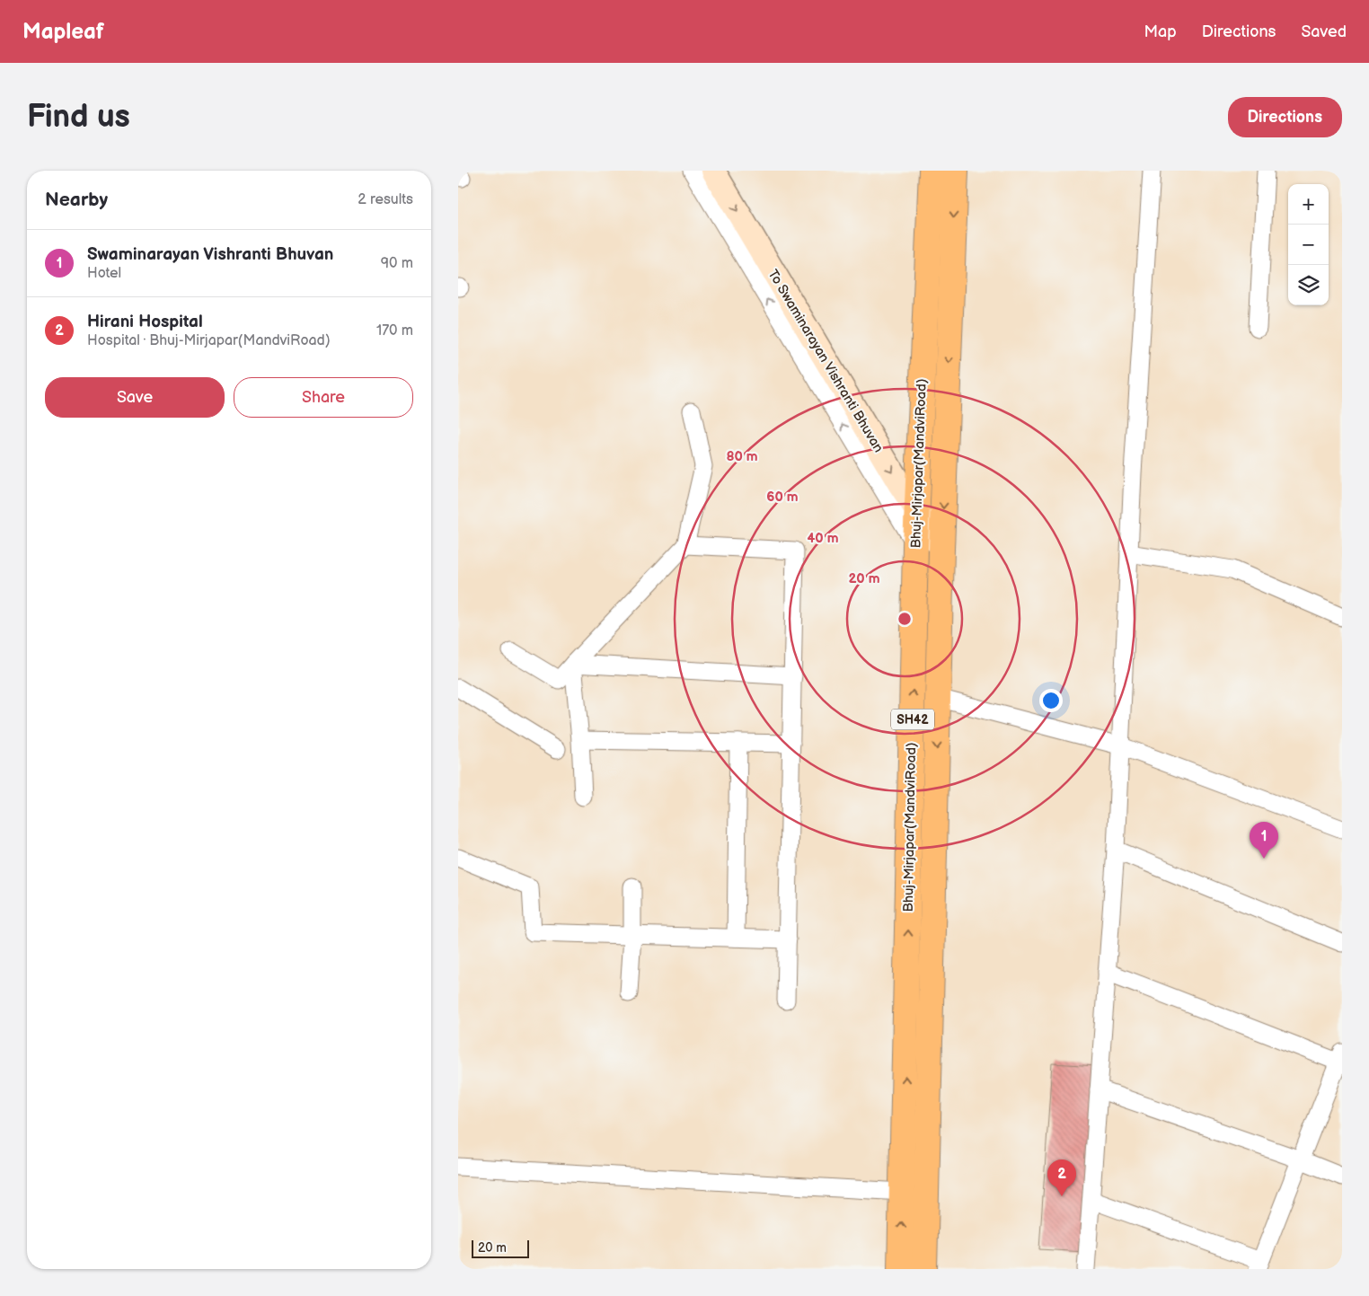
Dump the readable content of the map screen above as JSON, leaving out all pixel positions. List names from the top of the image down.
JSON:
{
  "streets": {
    "main road": ["To Swaminarayan Vishranti Bhuvan", "Bhuj-Mirjapar(MandviRoad)", "SH42"]
  },
  "crossings": [
    ["To Swaminarayan Vishranti Bhuvan", "Bhuj-Mirjapar(MandviRoad)"]
  ],
  "one_way": ["To Swaminarayan Vishranti Bhuvan"],
  "scale_bar": "20 m",
  "page": {
    "header": "Mapleaf",
    "nav": ["Map", "Directions", "Saved"],
    "buttons": [
      "Directions",
      ["Save", "Share"]
    ],
    "title": "Find us",
    "heading": ["Nearby", "2 results"],
    "map_buttons": ["+", "−"],
    "list": [
      {
        "mark": "1",
        "name": "Swaminarayan Vishranti Bhuvan",
        "note": "Hotel",
        "value": "90 m"
      },
      {
        "mark": "2",
        "name": "Hirani Hospital",
        "note": "Hospital · Bhuj-Mirjapar(MandviRoad)",
        "value": "170 m"
      }
    ],
    "pins": ["1", "2"],
    "scale": "20 m"
  },
  "rings": [
    "80 m",
    "60 m",
    "40 m",
    "20 m"
  ]
}
